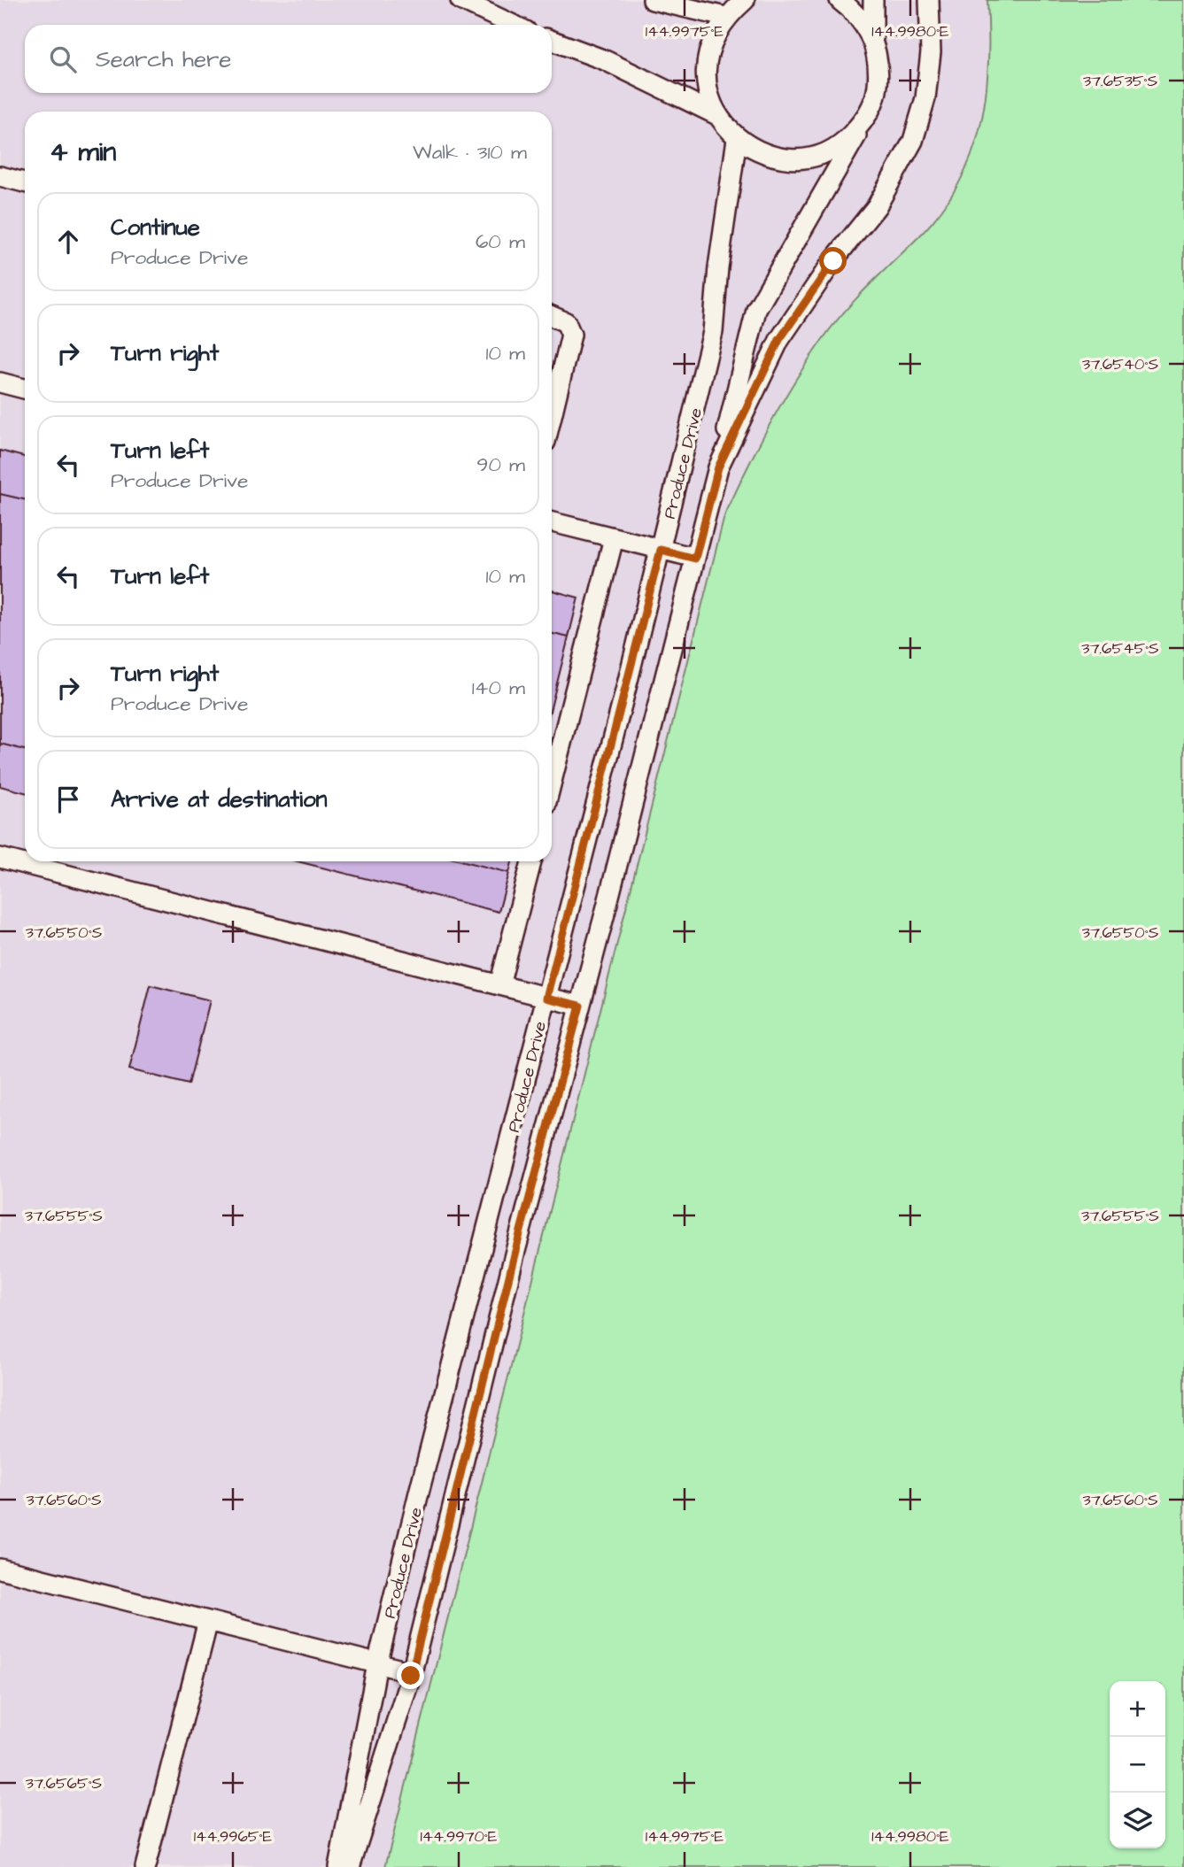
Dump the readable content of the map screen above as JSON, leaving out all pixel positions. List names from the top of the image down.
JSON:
{
  "streets": {
    "lane": ["Produce Drive"]
  },
  "page": {
    "search": "Search here",
    "heading": ["4 min", "Walk · 310 m"],
    "list": [
      ["Continue", "Produce Drive", "60 m"],
      ["Turn right", "10 m"],
      ["Turn left", "Produce Drive", "90 m"],
      ["Turn left", "10 m"],
      ["Turn right", "Produce Drive", "140 m"],
      "Arrive at destination"
    ],
    "map_buttons": ["+", "−"]
  },
  "coordinates": [
    "144.9975°E",
    "144.9980°E",
    "37.6535°S",
    "37.6540°S",
    "37.6545°S",
    "37.6550°S",
    "37.6555°S",
    "37.6560°S",
    "37.6565°S",
    "144.9965°E",
    "144.9970°E"
  ]
}
